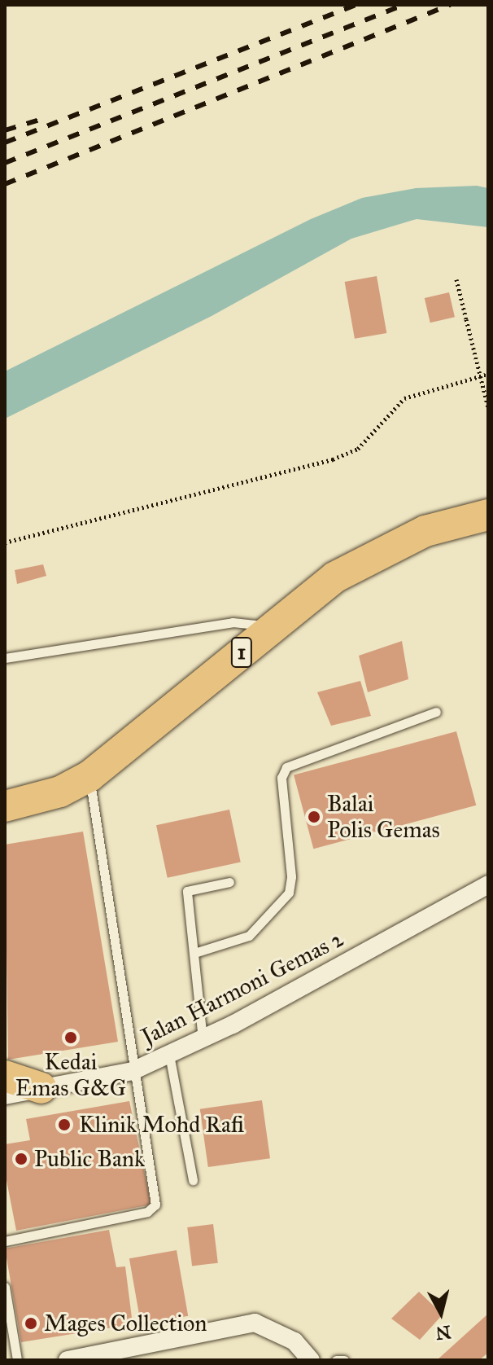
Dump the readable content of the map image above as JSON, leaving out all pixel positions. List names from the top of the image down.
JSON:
{
  "streets": {
    "highway": ["1"],
    "street": ["Jalan Harmoni Gemas 2"]
  },
  "places": [
    "Balai Polis Gemas",
    "Kedai Emas G&G",
    "Klinik Mohd Rafi",
    "Public Bank",
    "Mages Collection"
  ],
  "north": "bottom"
}
